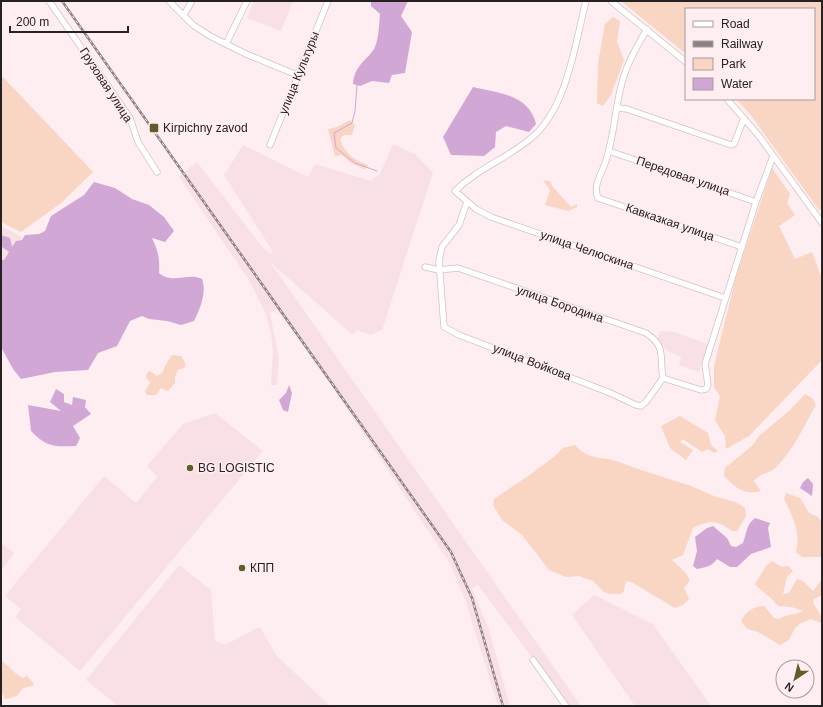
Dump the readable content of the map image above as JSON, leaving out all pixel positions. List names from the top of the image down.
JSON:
{
  "streets": {
    "street": [
      "улица Культуры",
      "Грузовая улица",
      "Передовая улица",
      "Кавказкая улица",
      "улица Челюскина",
      "улица Бородина",
      "улица Войкова"
    ]
  },
  "crossings": [
    ["Передовая улица", "Кавказкая улица"],
    ["улица Бородина", "улица Войкова"]
  ],
  "places": {
    "transit": ["Kirpichny zavod"],
    "other": ["BG LOGISTIC", "КПП"]
  },
  "legend": [
    "Road",
    "Railway",
    "Park",
    "Water"
  ],
  "scale_bar": "200 m",
  "north": "bottom left"
}
